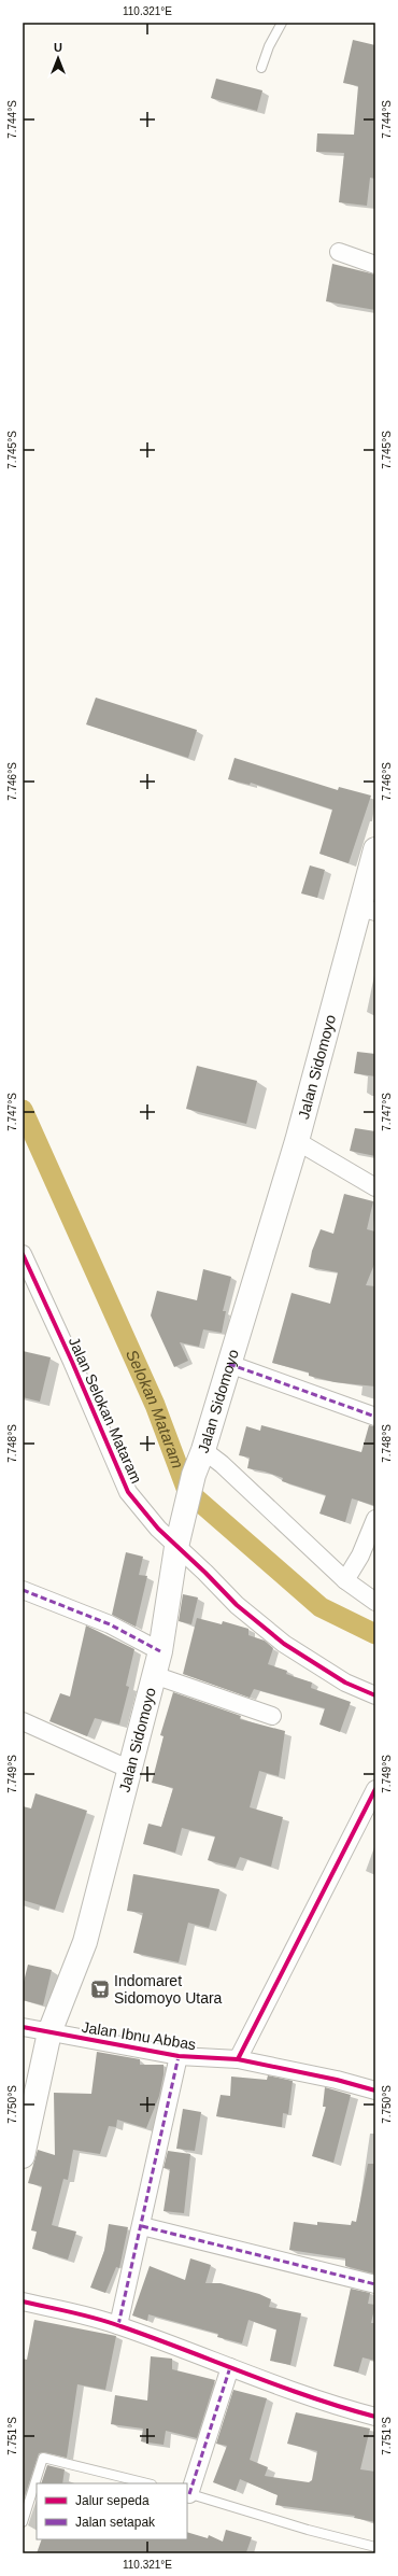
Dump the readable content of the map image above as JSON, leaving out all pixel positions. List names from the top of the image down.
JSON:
{
  "streets": {
    "main road": ["Jalan Sidomoyo"],
    "street": ["Jalan Selokan Mataram", "Jalan Ibnu Abbas"]
  },
  "crossings": [
    ["Jalan Sidomoyo", "Jalan Selokan Mataram"],
    ["Jalan Sidomoyo", "Jalan Ibnu Abbas"]
  ],
  "water": ["Selokan Mataram"],
  "places": {
    "supermarket": ["Indomaret Sidomoyo Utara"]
  },
  "legend": ["Jalur sepeda", "Jalan setapak"],
  "north": "top",
  "coordinates": [
    "110.321°E",
    "7.744°S",
    "7.745°S",
    "7.746°S",
    "7.747°S",
    "7.748°S",
    "7.749°S",
    "7.750°S",
    "7.751°S"
  ]
}
